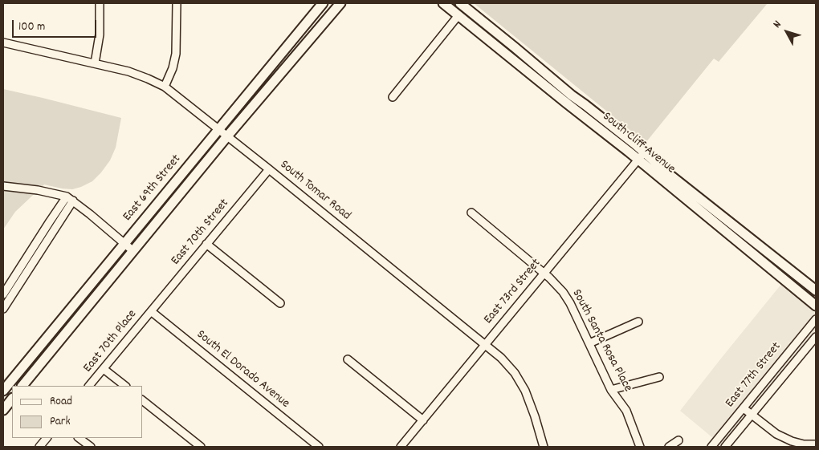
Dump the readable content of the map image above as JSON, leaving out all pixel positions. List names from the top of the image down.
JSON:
{
  "streets": {
    "main road": ["South Cliff Avenue", "East 69th Street"],
    "street": [
      "South Tomar Road",
      "East 70th Street",
      "East 73rd Street",
      "South Santa Rosa Place",
      "East 70th Place",
      "South El Dorado Avenue",
      "East 77th Street"
    ]
  },
  "crossings": [
    ["South Cliff Avenue", "East 73rd Street"],
    ["East 69th Street", "South Tomar Road"],
    ["South Tomar Road", "East 70th Street"],
    ["South Tomar Road", "East 73rd Street"],
    ["East 70th Street", "East 70th Place"],
    ["East 70th Street", "South El Dorado Avenue"],
    ["East 73rd Street", "South Santa Rosa Place"],
    ["East 70th Place", "South El Dorado Avenue"]
  ],
  "legend": ["Road", "Park"],
  "scale_bar": "100 m",
  "north": "top left"
}
